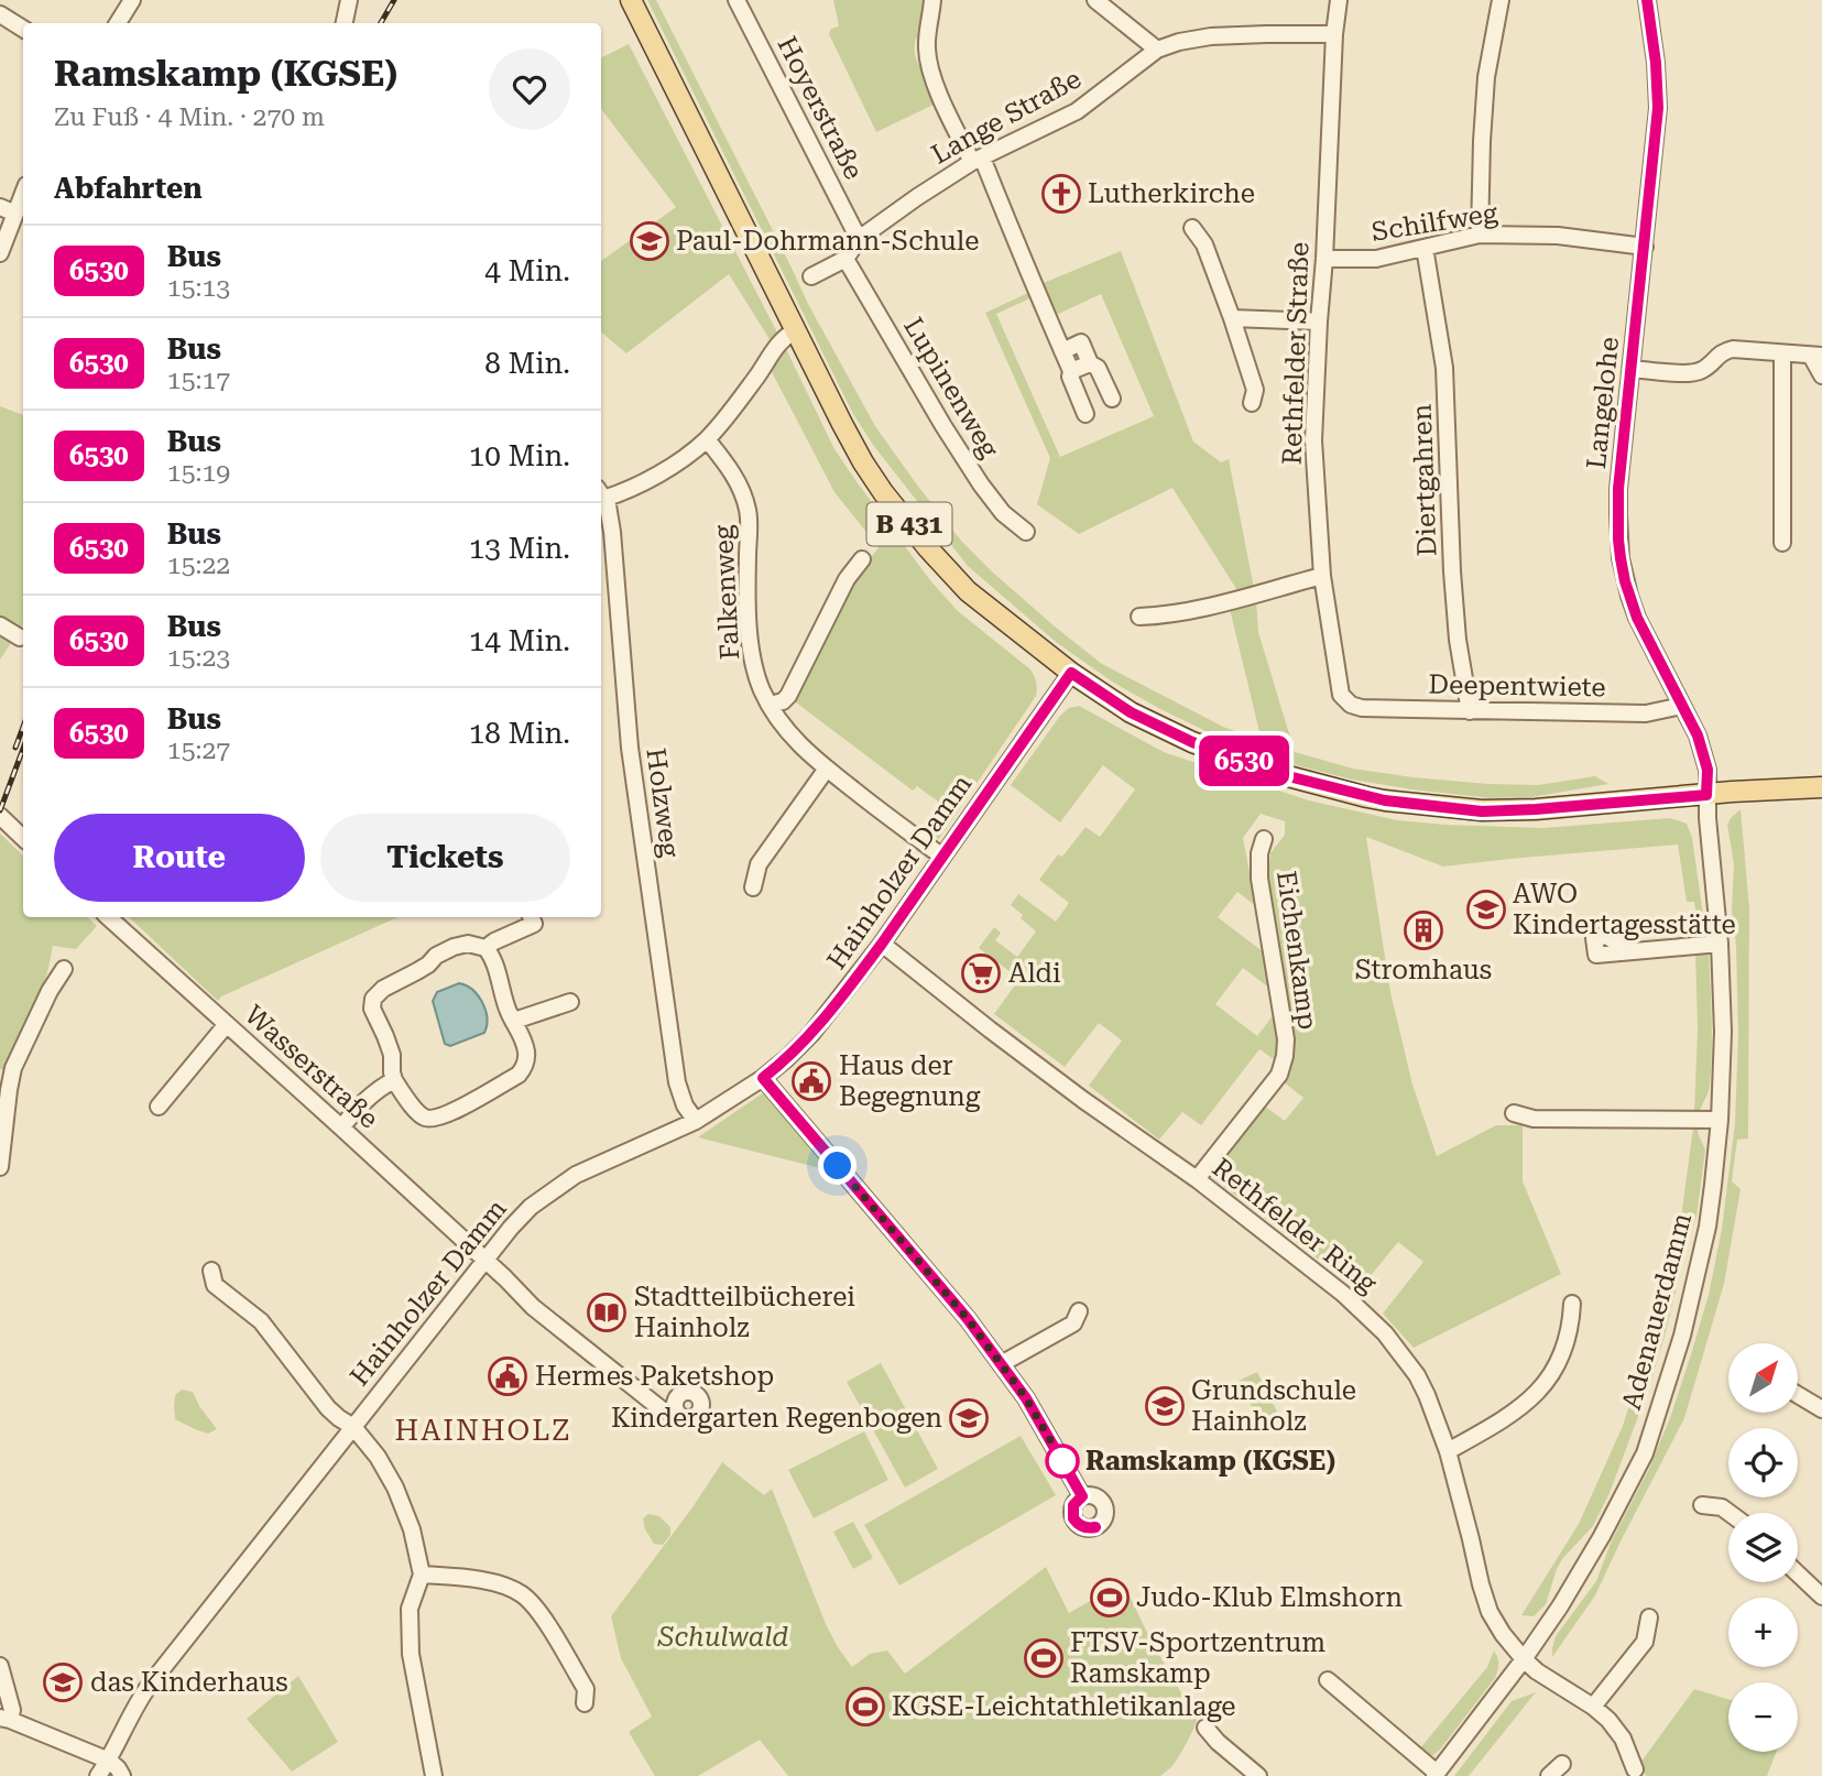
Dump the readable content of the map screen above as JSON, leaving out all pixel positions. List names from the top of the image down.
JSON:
{
  "streets": {
    "main road": ["B 431"],
    "street": [
      "Hoyerstraße",
      "Lange Straße",
      "Schilfweg",
      "Rethfelder Straße",
      "Lupinenweg",
      "Langelohe",
      "Diertgahren",
      "Falkenweg",
      "Deepentwiete",
      "Holzweg",
      "Hainholzer Damm",
      "Eichenkamp",
      "Wasserstraße",
      "Rethfelder Ring",
      "Adenauerdamm"
    ]
  },
  "crossings": [
    ["Hoyerstraße", "Lange Straße"],
    ["Lange Straße", "Rethfelder Straße"],
    ["Lange Straße", "Lupinenweg"],
    ["Schilfweg", "Rethfelder Straße"],
    ["Schilfweg", "Langelohe"],
    ["Schilfweg", "Diertgahren"],
    ["Rethfelder Straße", "Deepentwiete"],
    ["Langelohe", "B 431"],
    ["Langelohe", "Deepentwiete"],
    ["Langelohe", "Adenauerdamm"],
    ["Diertgahren", "Deepentwiete"],
    ["B 431", "Hainholzer Damm"],
    ["B 431", "Adenauerdamm"],
    ["Falkenweg", "Hainholzer Damm"],
    ["Holzweg", "Hainholzer Damm"],
    ["Hainholzer Damm", "Wasserstraße"],
    ["Hainholzer Damm", "Rethfelder Ring"],
    ["Eichenkamp", "Rethfelder Ring"],
    ["Rethfelder Ring", "Adenauerdamm"]
  ],
  "districts": ["HAINHOLZ"],
  "parks": ["Schulwald"],
  "places": {
    "church": ["Lutherkirche"],
    "school or university": [
      "Paul-Dohrmann-Schule",
      "AWO Kindertagesstätte",
      "Grundschule Hainholz",
      "Kindergarten Regenbogen",
      "das Kinderhaus"
    ],
    "building": ["Stromhaus"],
    "supermarket": ["Aldi"],
    "public building": ["Haus der Begegnung", "Hermes Paketshop"],
    "library": ["Stadtteilbücherei Hainholz"],
    "other": ["Ramskamp (KGSE)"],
    "sports": ["Judo-Klub Elmshorn", "FTSV-Sportzentrum Ramskamp", "KGSE-Leichtathletikanlage"]
  },
  "lines": ["bus line 6530"],
  "north": "top right",
  "page": {
    "on_map": "6530",
    "heading": [
      ["Ramskamp (KGSE)", "Zu Fuß · 4 Min. · 270 m"],
      "Abfahrten"
    ],
    "list": [
      {
        "mark": "6530",
        "name": "Bus",
        "note": "15:13",
        "value": "4 Min."
      },
      {
        "mark": "6530",
        "name": "Bus",
        "note": "15:17",
        "value": "8 Min."
      },
      {
        "mark": "6530",
        "name": "Bus",
        "note": "15:19",
        "value": "10 Min."
      },
      {
        "mark": "6530",
        "name": "Bus",
        "note": "15:22",
        "value": "13 Min."
      },
      {
        "mark": "6530",
        "name": "Bus",
        "note": "15:23",
        "value": "14 Min."
      },
      {
        "mark": "6530",
        "name": "Bus",
        "note": "15:27",
        "value": "18 Min."
      }
    ],
    "buttons": ["Route", "Tickets"],
    "map_buttons": ["+", "−"]
  }
}
